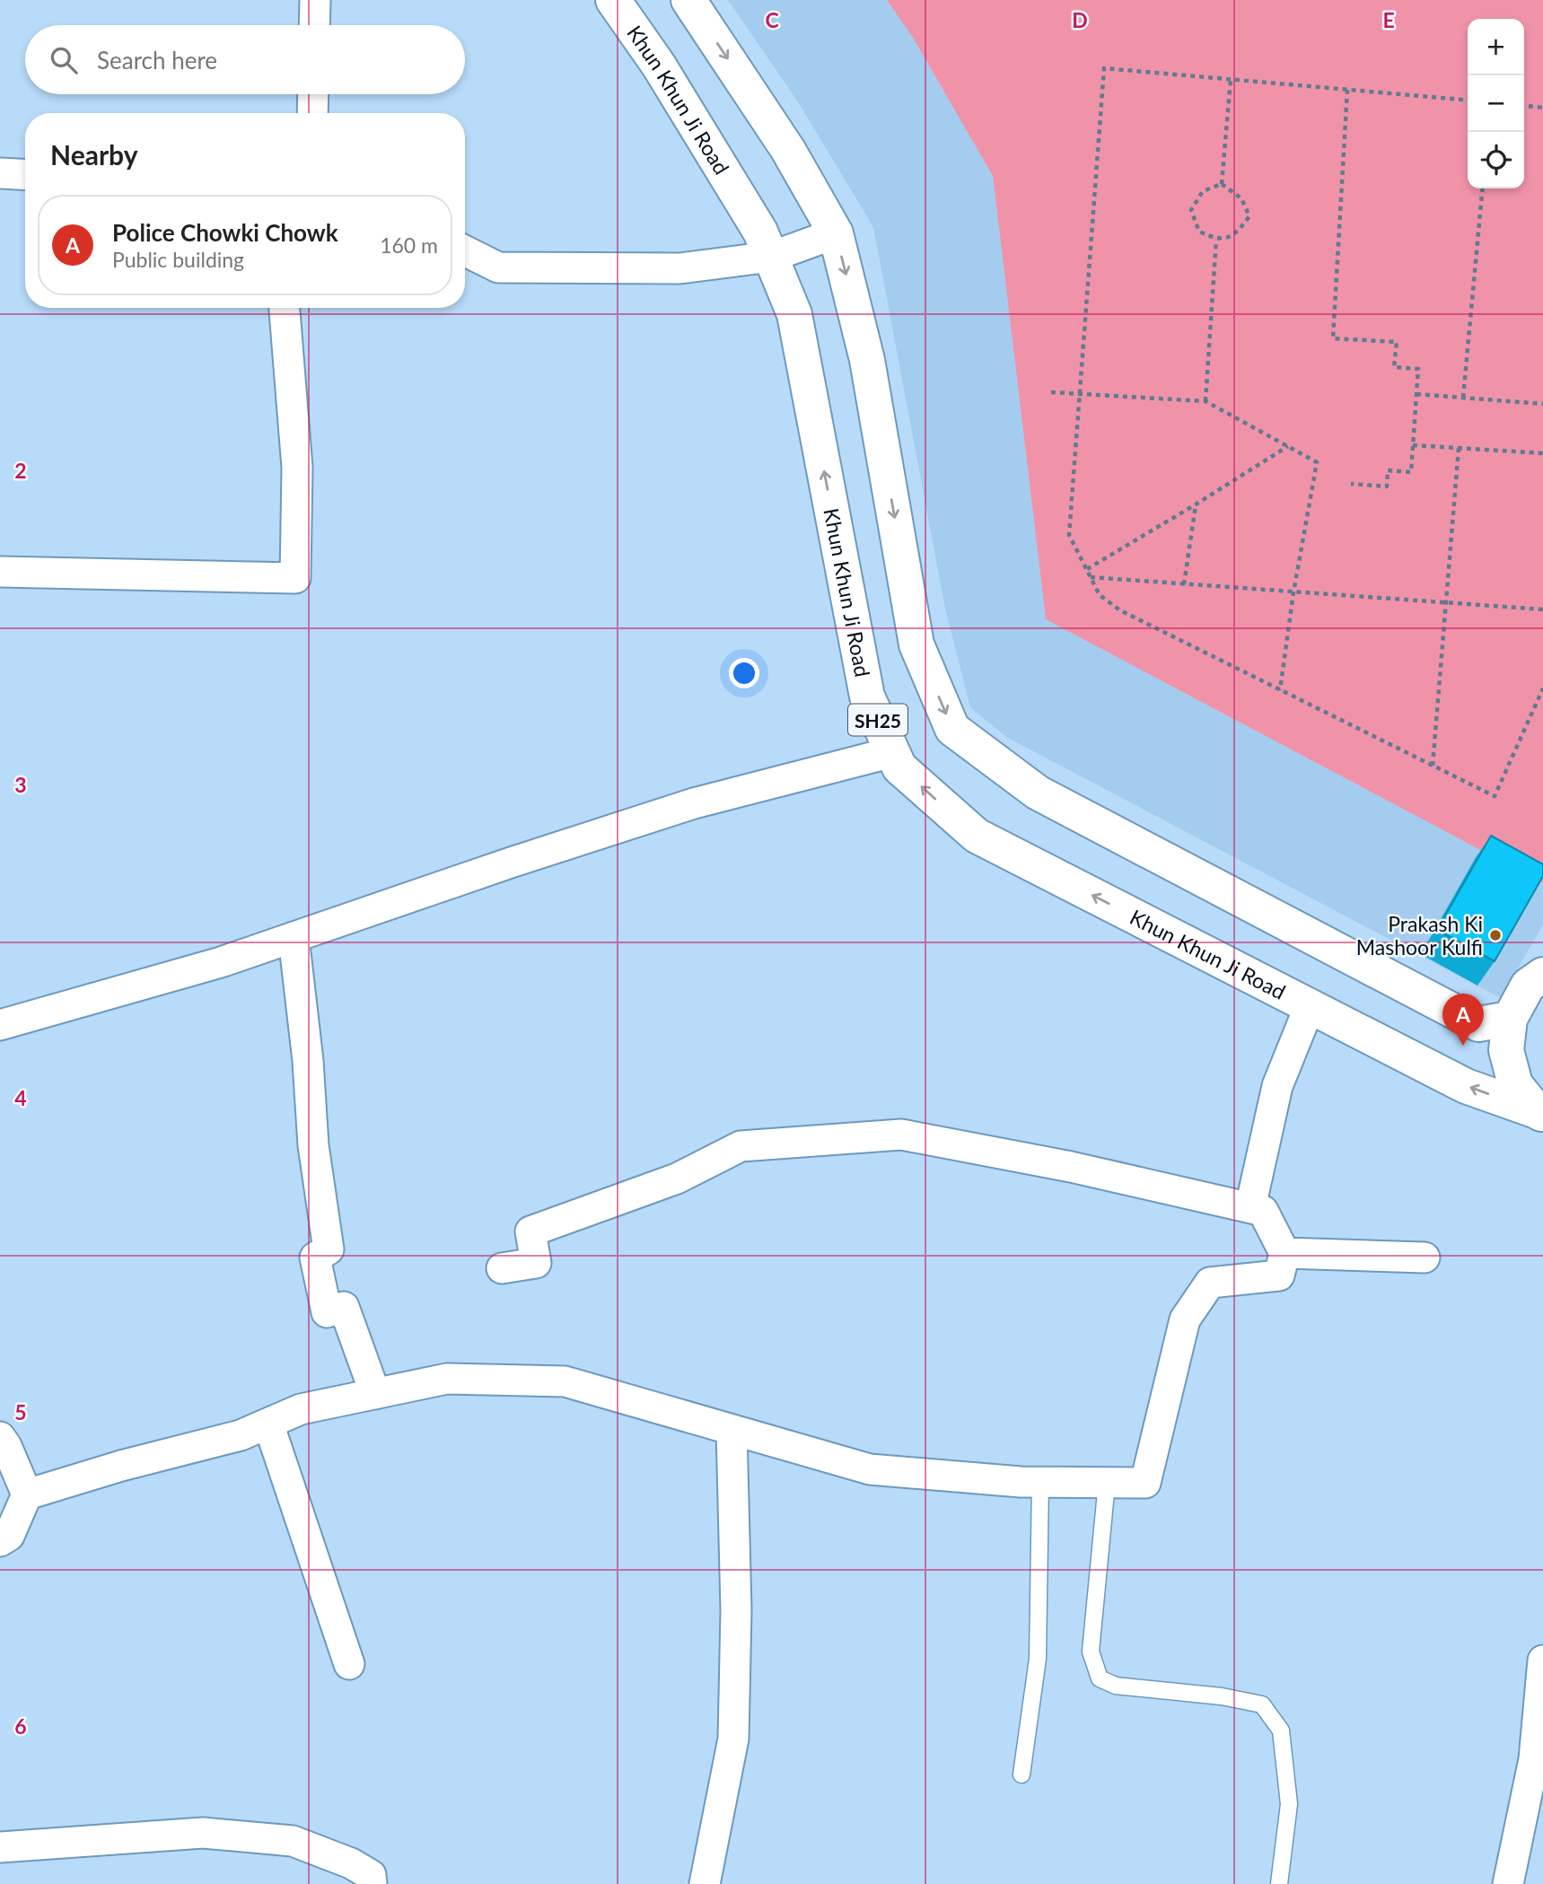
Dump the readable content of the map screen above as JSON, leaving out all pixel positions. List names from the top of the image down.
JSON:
{
  "streets": {
    "main road": ["Khun Khun Ji Road", "SH25"]
  },
  "crossings": [
    ["Khun Khun Ji Road", "SH25"]
  ],
  "places": ["Prakash Ki Mashoor Kulfi"],
  "page": {
    "map_buttons": ["+", "−"],
    "search": "Search here",
    "heading": "Nearby",
    "list": [
      {
        "mark": "A",
        "name": "Police Chowki Chowk",
        "note": "Public building",
        "value": "160 m"
      }
    ],
    "pins": "A"
  },
  "grid": {
    "columns": ["C", "D", "E"],
    "rows": [
      "2",
      "3",
      "4",
      "5",
      "6"
    ]
  }
}
